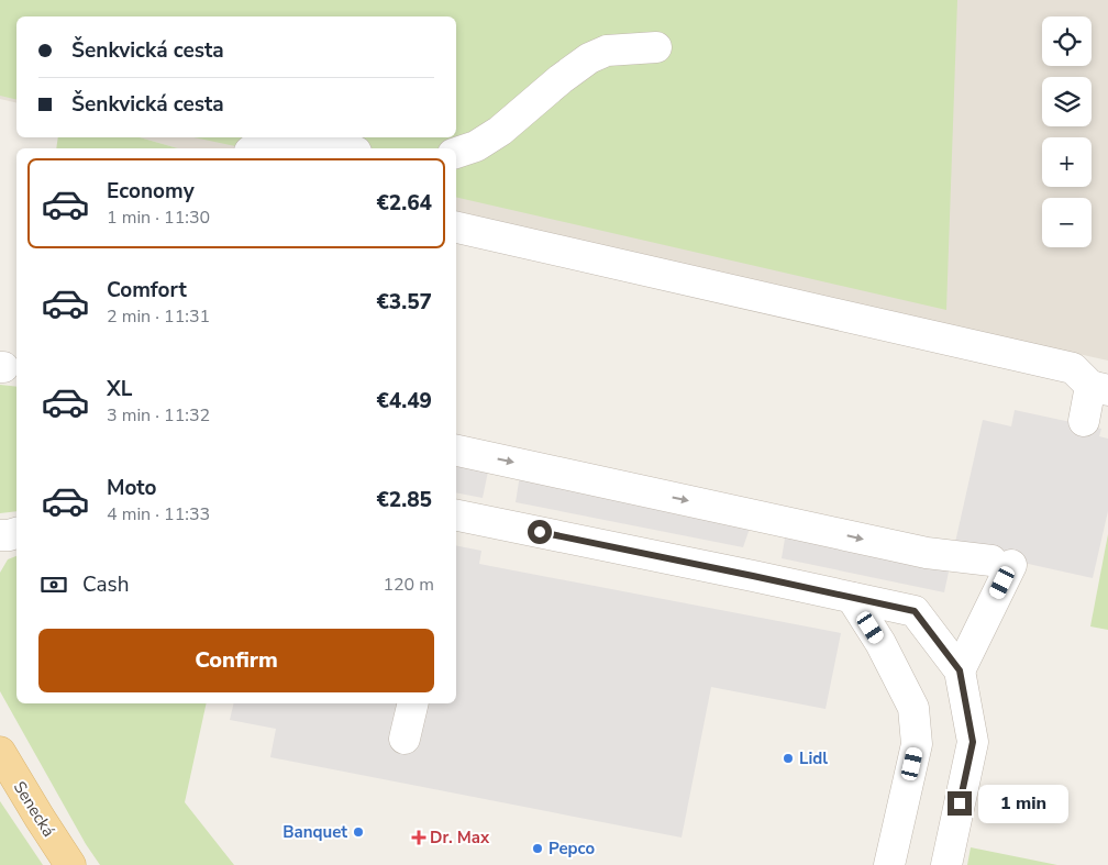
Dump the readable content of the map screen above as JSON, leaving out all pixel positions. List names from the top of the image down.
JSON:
{
  "streets": {
    "main road": ["Senecká"]
  },
  "places": {
    "other": ["Lidl", "Banquet", "Pepco"],
    "health": ["Dr. Max"]
  },
  "page": {
    "map_buttons": ["+", "−"],
    "banner": ["Šenkvická cesta", "Šenkvická cesta"],
    "list": [
      {
        "name": "Economy",
        "note": "1 min · 11:30",
        "value": "€2.64"
      },
      {
        "name": "Comfort",
        "note": "2 min · 11:31",
        "value": "€3.57"
      },
      {
        "name": "XL",
        "note": "3 min · 11:32",
        "value": "€4.49"
      },
      {
        "name": "Moto",
        "note": "4 min · 11:33",
        "value": "€2.85"
      }
    ],
    "pay": ["Cash", "120 m"],
    "buttons": "Confirm",
    "bubble": "1 min"
  }
}
